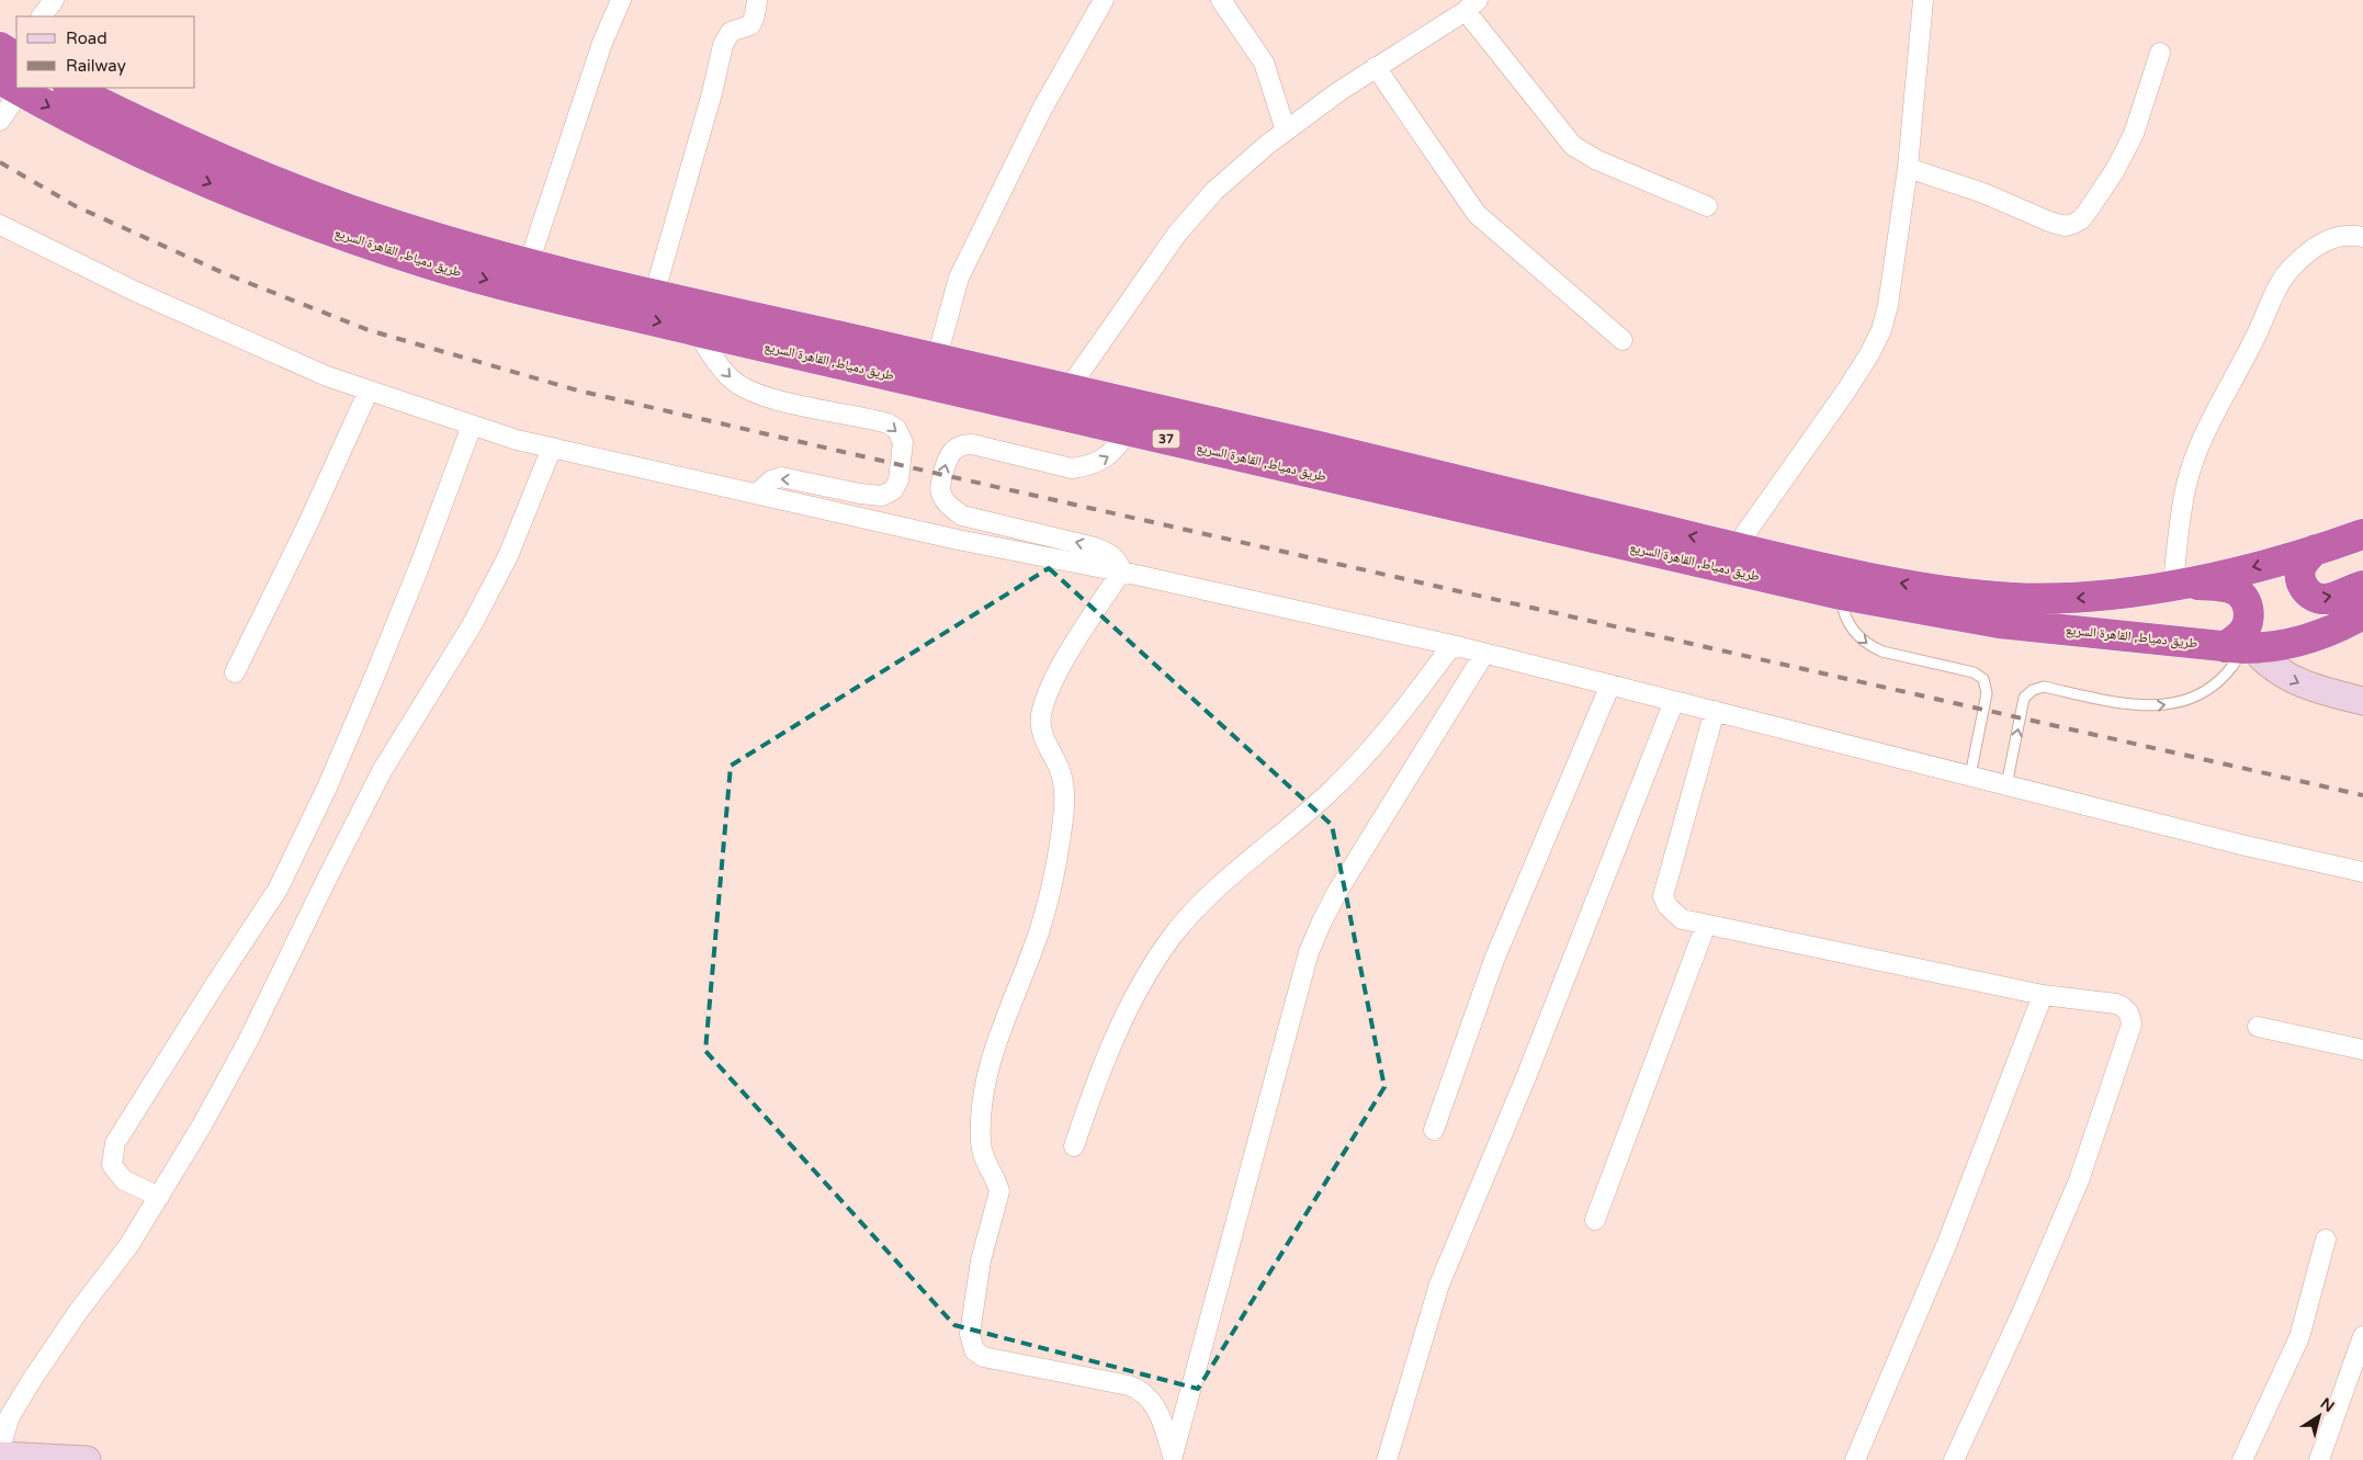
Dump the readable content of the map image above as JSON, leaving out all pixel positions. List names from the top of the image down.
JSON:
{
  "streets": {
    "highway": ["طريق دمياط, القاهرة السريع", "37"]
  },
  "legend": ["Road", "Railway"],
  "north": "top right"
}
